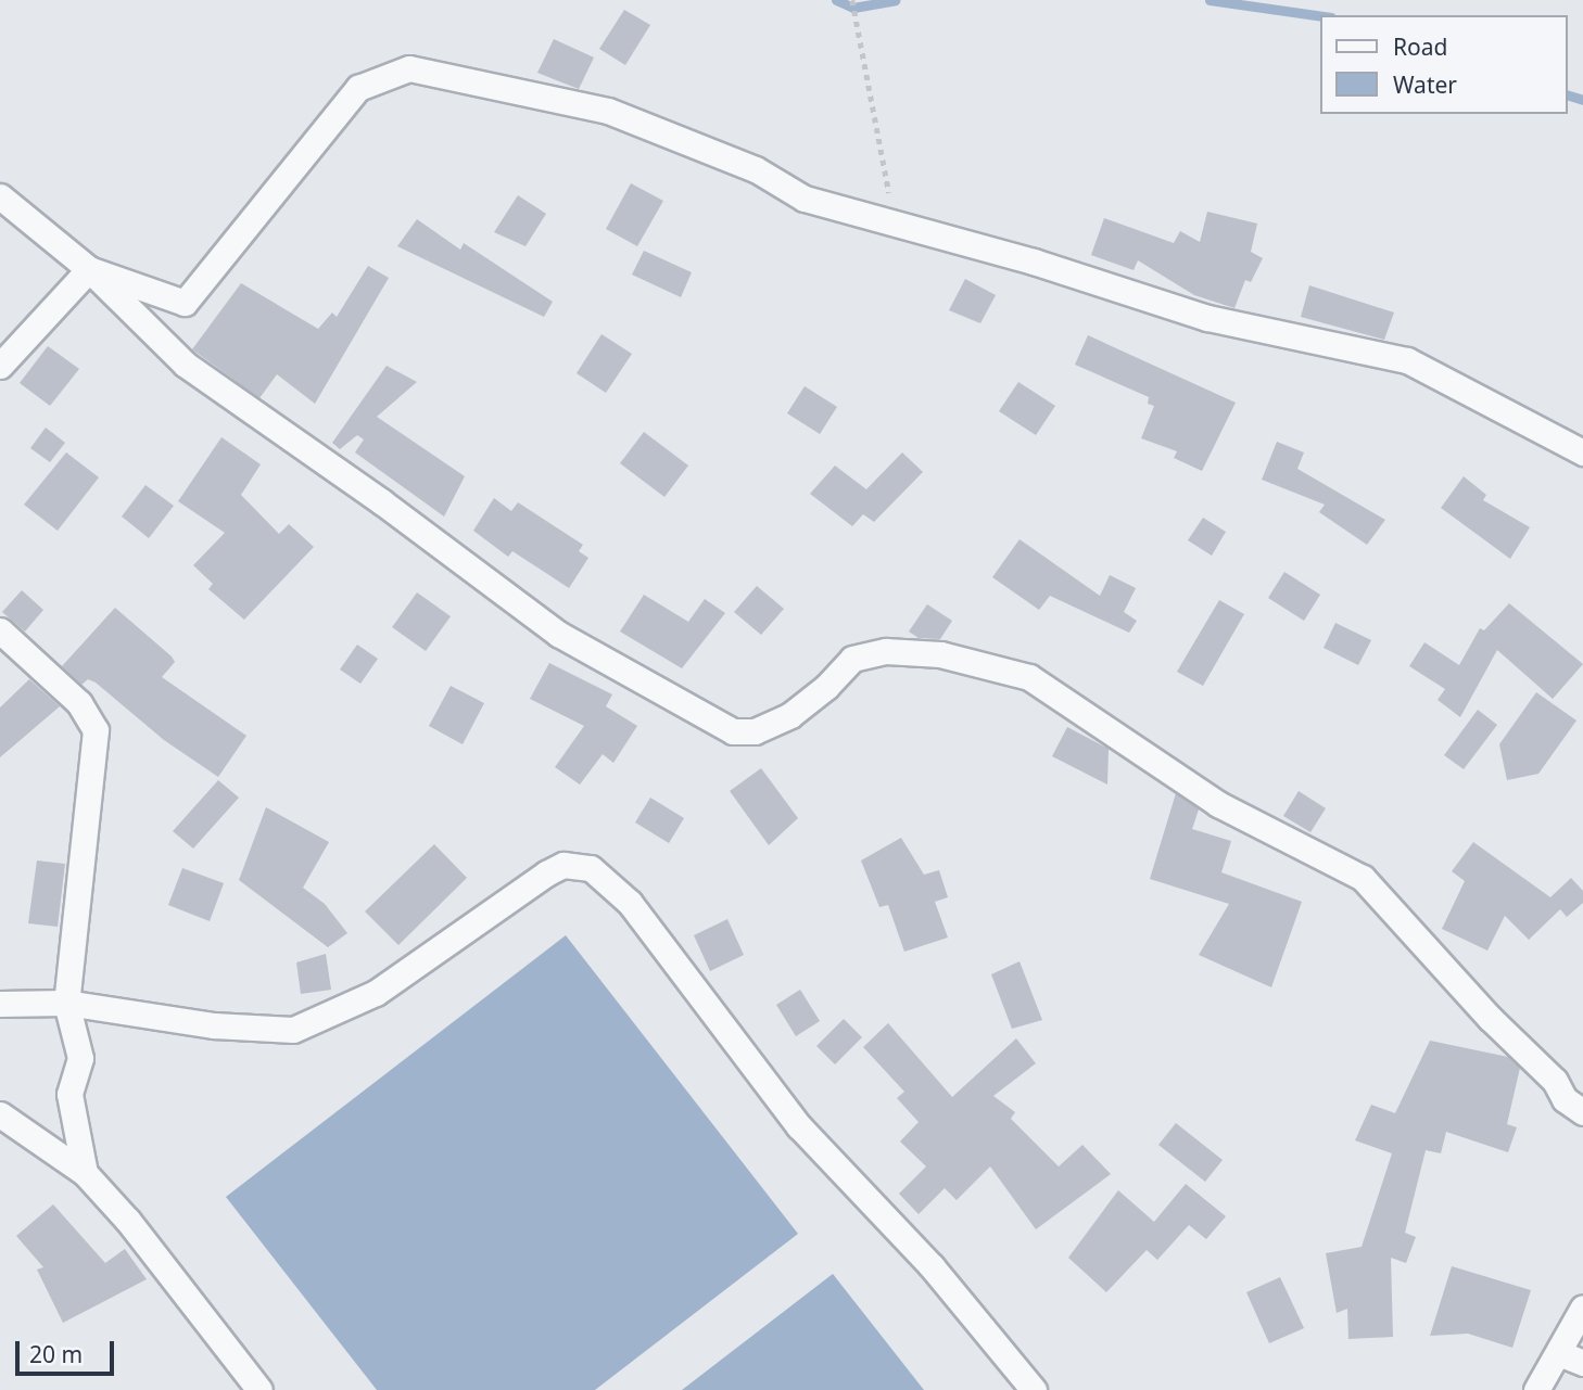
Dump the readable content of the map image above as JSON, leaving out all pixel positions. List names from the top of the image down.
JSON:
{
  "legend": ["Road", "Water"],
  "scale_bar": "20 m"
}
